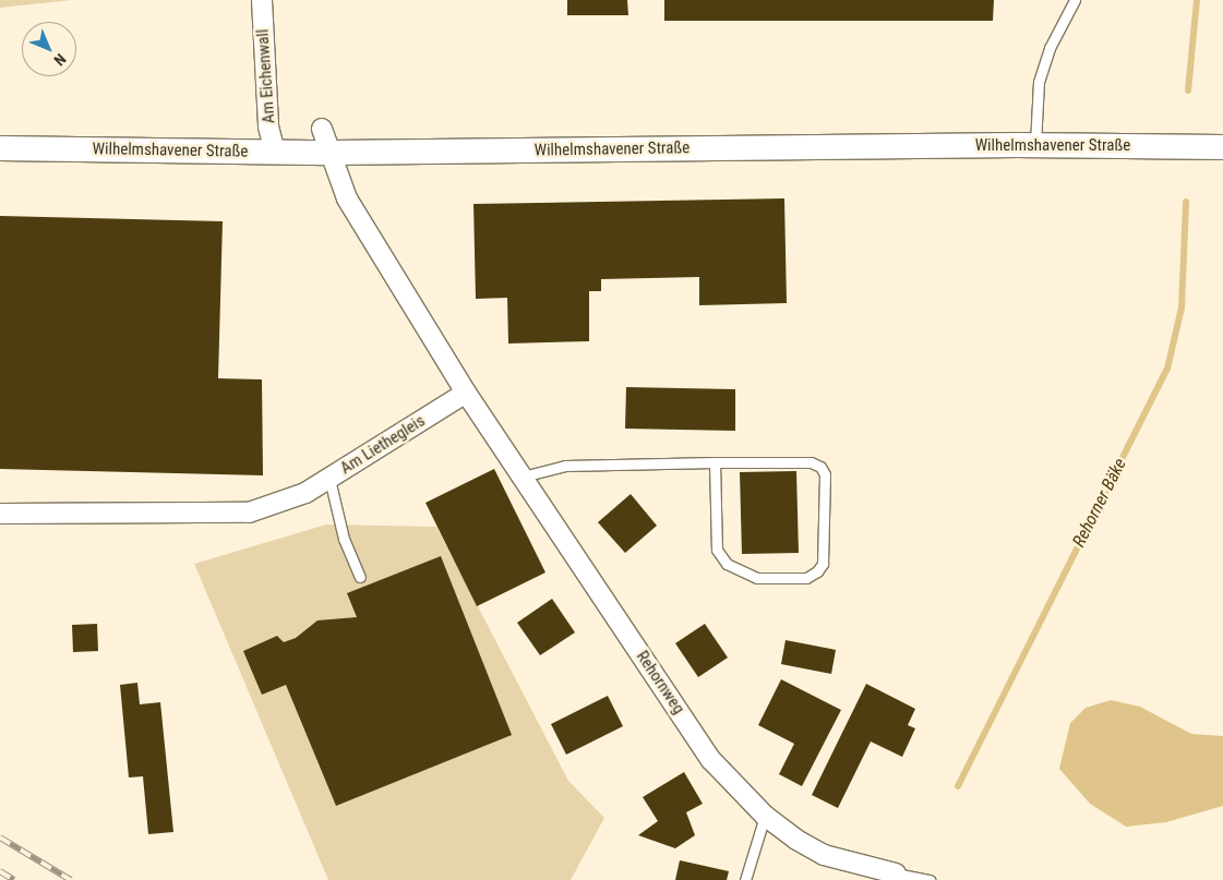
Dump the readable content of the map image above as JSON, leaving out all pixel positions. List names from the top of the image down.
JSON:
{
  "streets": {
    "street": [
      "Am Eichenwall",
      "Wilhelmshavener Straße",
      "Am Liethegleis",
      "Rehornweg"
    ]
  },
  "crossings": [
    ["Am Eichenwall", "Wilhelmshavener Straße"],
    ["Am Liethegleis", "Rehornweg"]
  ],
  "water": ["Rehorner Bäke"],
  "north": "bottom right"
}
